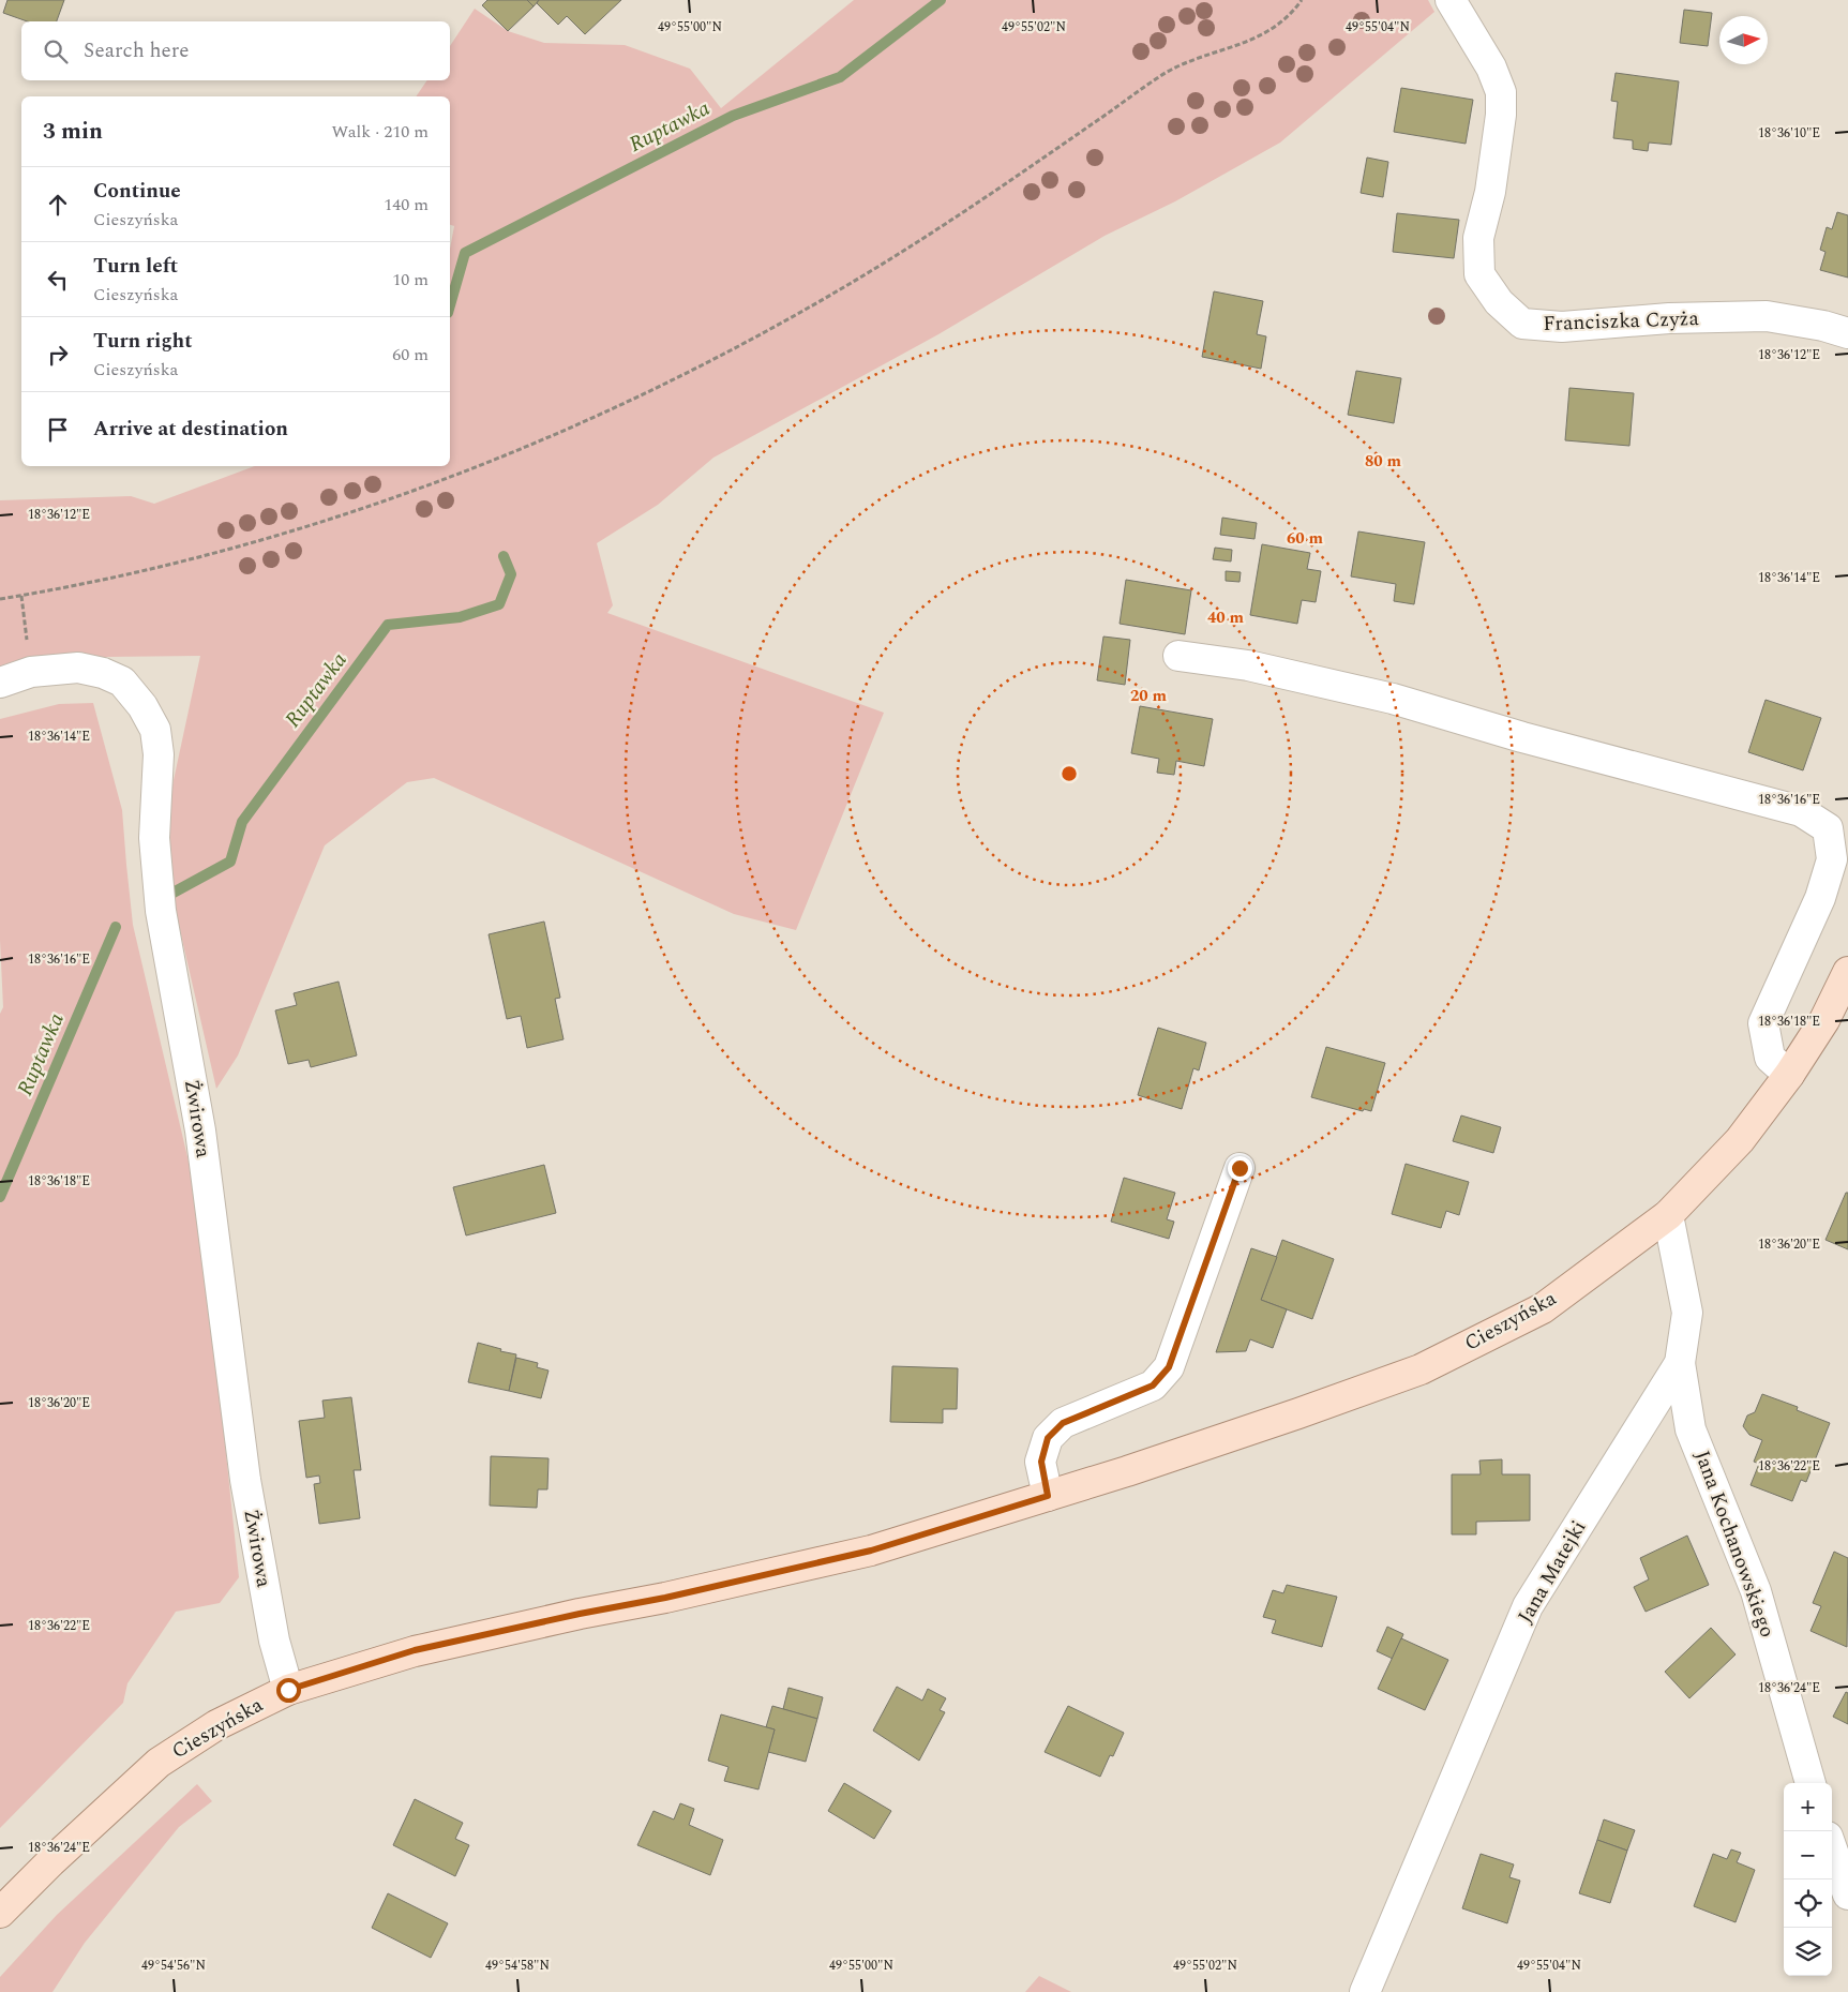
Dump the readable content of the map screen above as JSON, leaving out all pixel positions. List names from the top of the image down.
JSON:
{
  "streets": {
    "main road": ["Cieszyńska"],
    "street": [
      "Franciszka Czyża",
      "Żwirowa",
      "Jana Kochanowskiego",
      "Jana Matejki"
    ]
  },
  "crossings": [
    ["Żwirowa", "Cieszyńska"],
    ["Cieszyńska", "Jana Matejki"],
    ["Jana Kochanowskiego", "Jana Matejki"]
  ],
  "water": ["Ruptawka"],
  "north": "right",
  "page": {
    "search": "Search here",
    "heading": ["3 min", "Walk · 210 m"],
    "list": [
      ["Continue", "Cieszyńska", "140 m"],
      ["Turn left", "Cieszyńska", "10 m"],
      ["Turn right", "Cieszyńska", "60 m"],
      "Arrive at destination"
    ],
    "map_buttons": ["+", "−"]
  },
  "coordinates": [
    "49°55'00\"N",
    "49°55'02\"N",
    "49°55'04\"N",
    "18°36'10\"E",
    "18°36'12\"E",
    "18°36'14\"E",
    "18°36'16\"E",
    "18°36'18\"E",
    "18°36'20\"E",
    "18°36'22\"E",
    "18°36'24\"E",
    "49°54'56\"N",
    "49°54'58\"N"
  ],
  "rings": [
    "80 m",
    "60 m",
    "40 m",
    "20 m"
  ]
}
